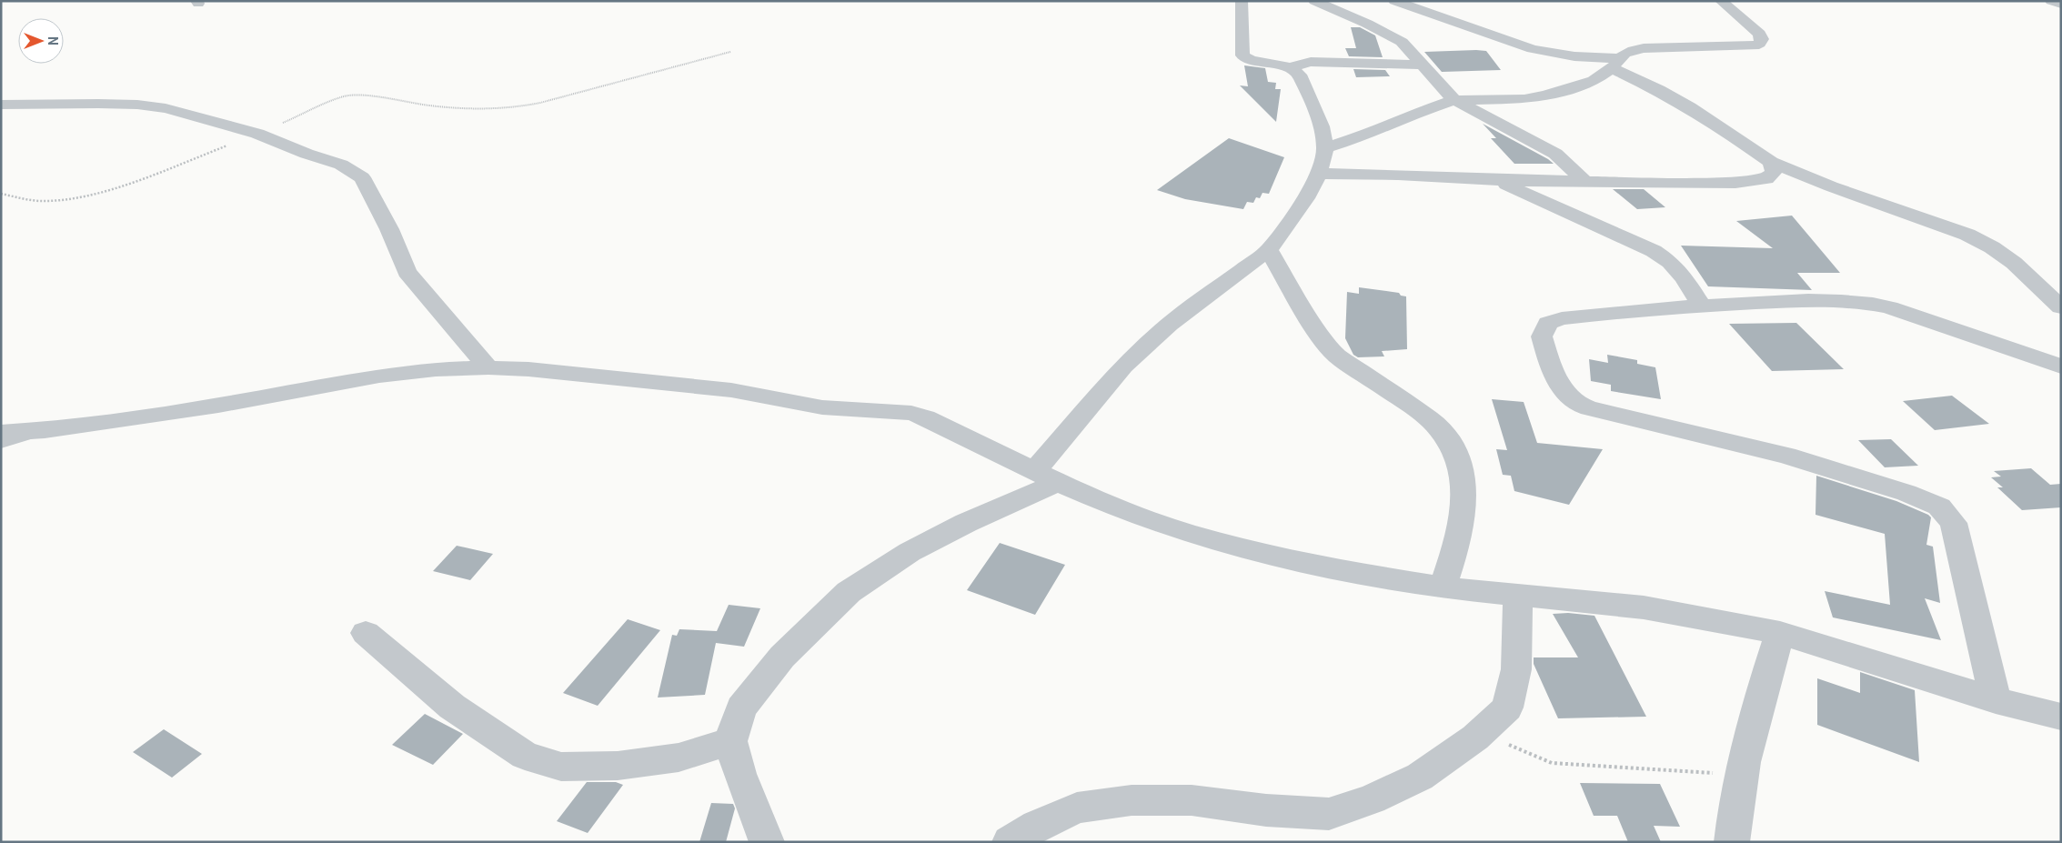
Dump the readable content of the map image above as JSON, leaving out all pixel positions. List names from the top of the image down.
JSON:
{
  "north": "right"
}
